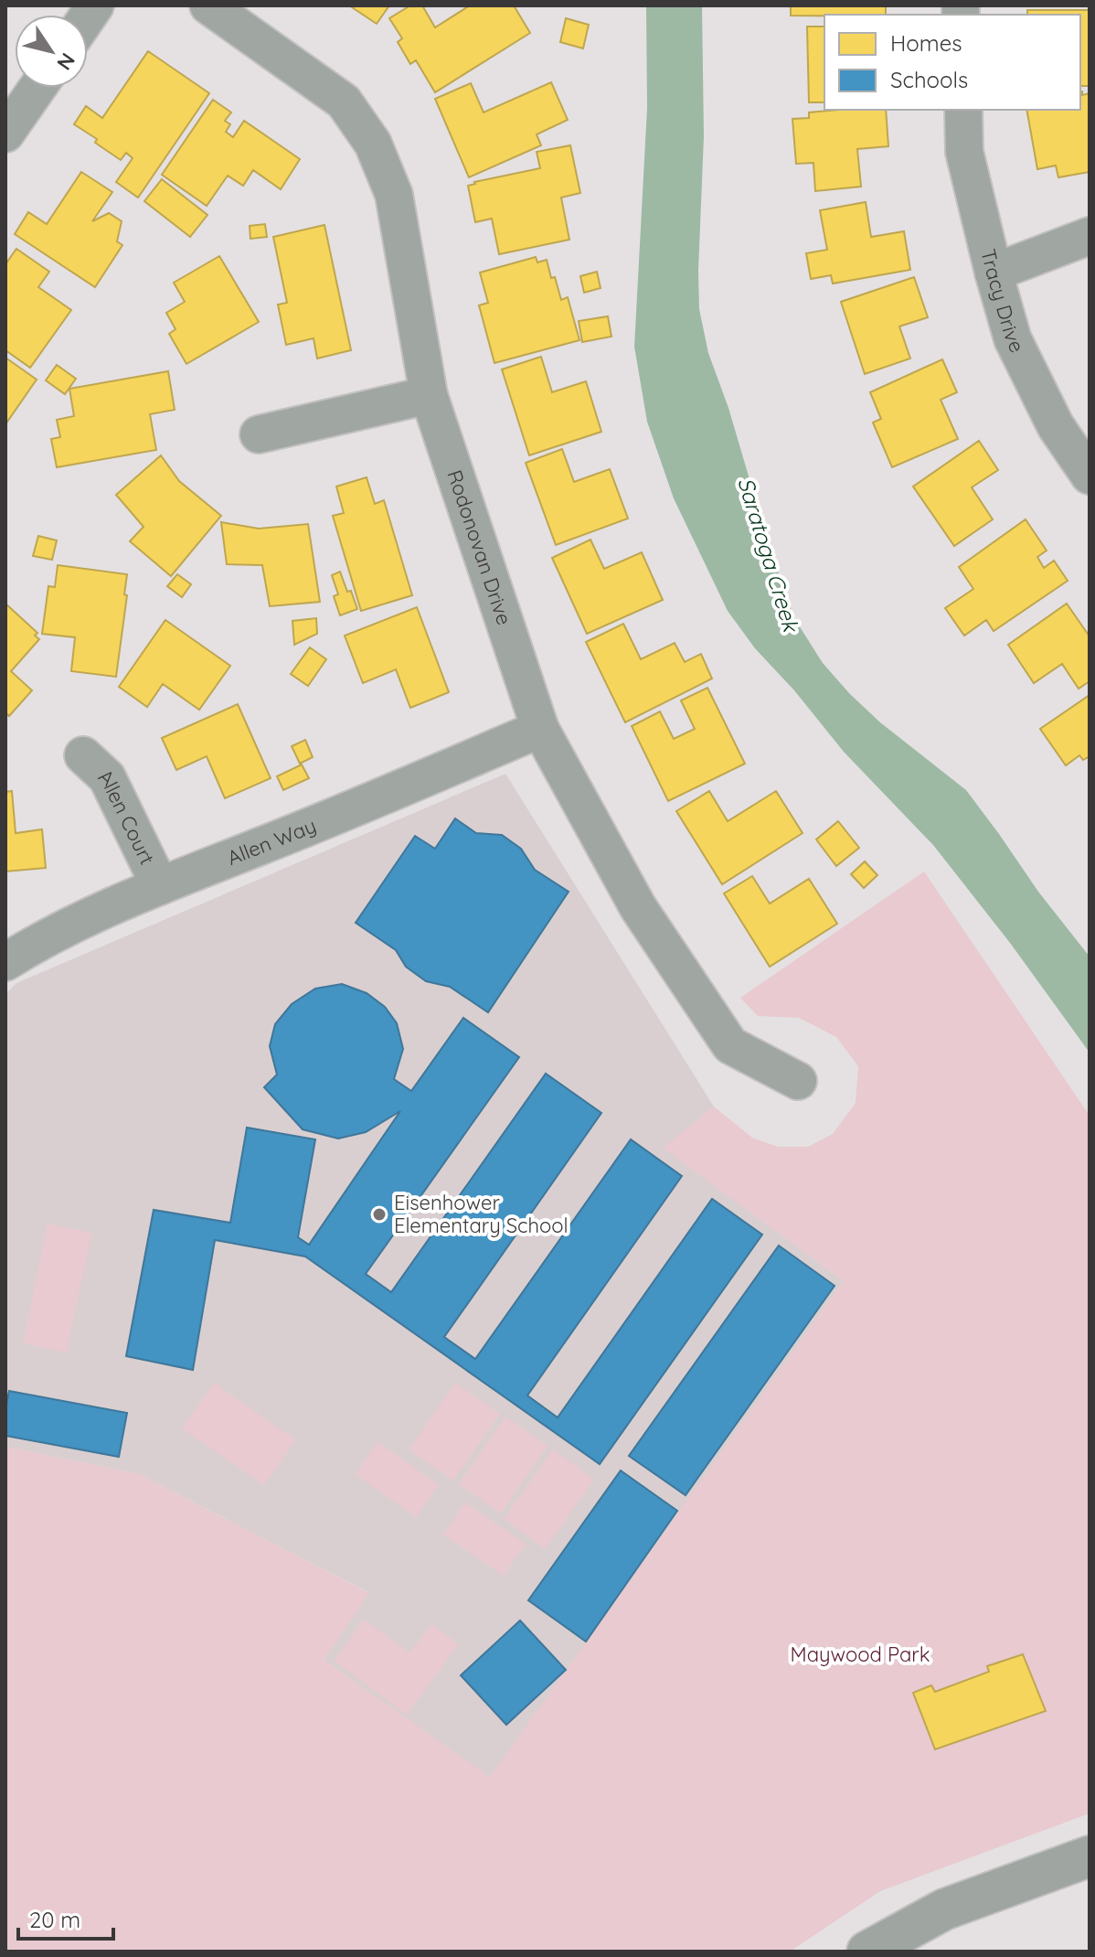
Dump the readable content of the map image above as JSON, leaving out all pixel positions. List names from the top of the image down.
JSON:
{
  "streets": {
    "street": [
      "Tracy Drive",
      "Rodonovan Drive",
      "Allen Court",
      "Allen Way"
    ]
  },
  "crossings": [
    ["Rodonovan Drive", "Allen Way"],
    ["Allen Court", "Allen Way"]
  ],
  "water": ["Saratoga Creek"],
  "parks": ["Maywood Park"],
  "places": ["Eisenhower Elementary School"],
  "legend": ["Homes", "Schools"],
  "scale_bar": "20 m",
  "north": "bottom right"
}
